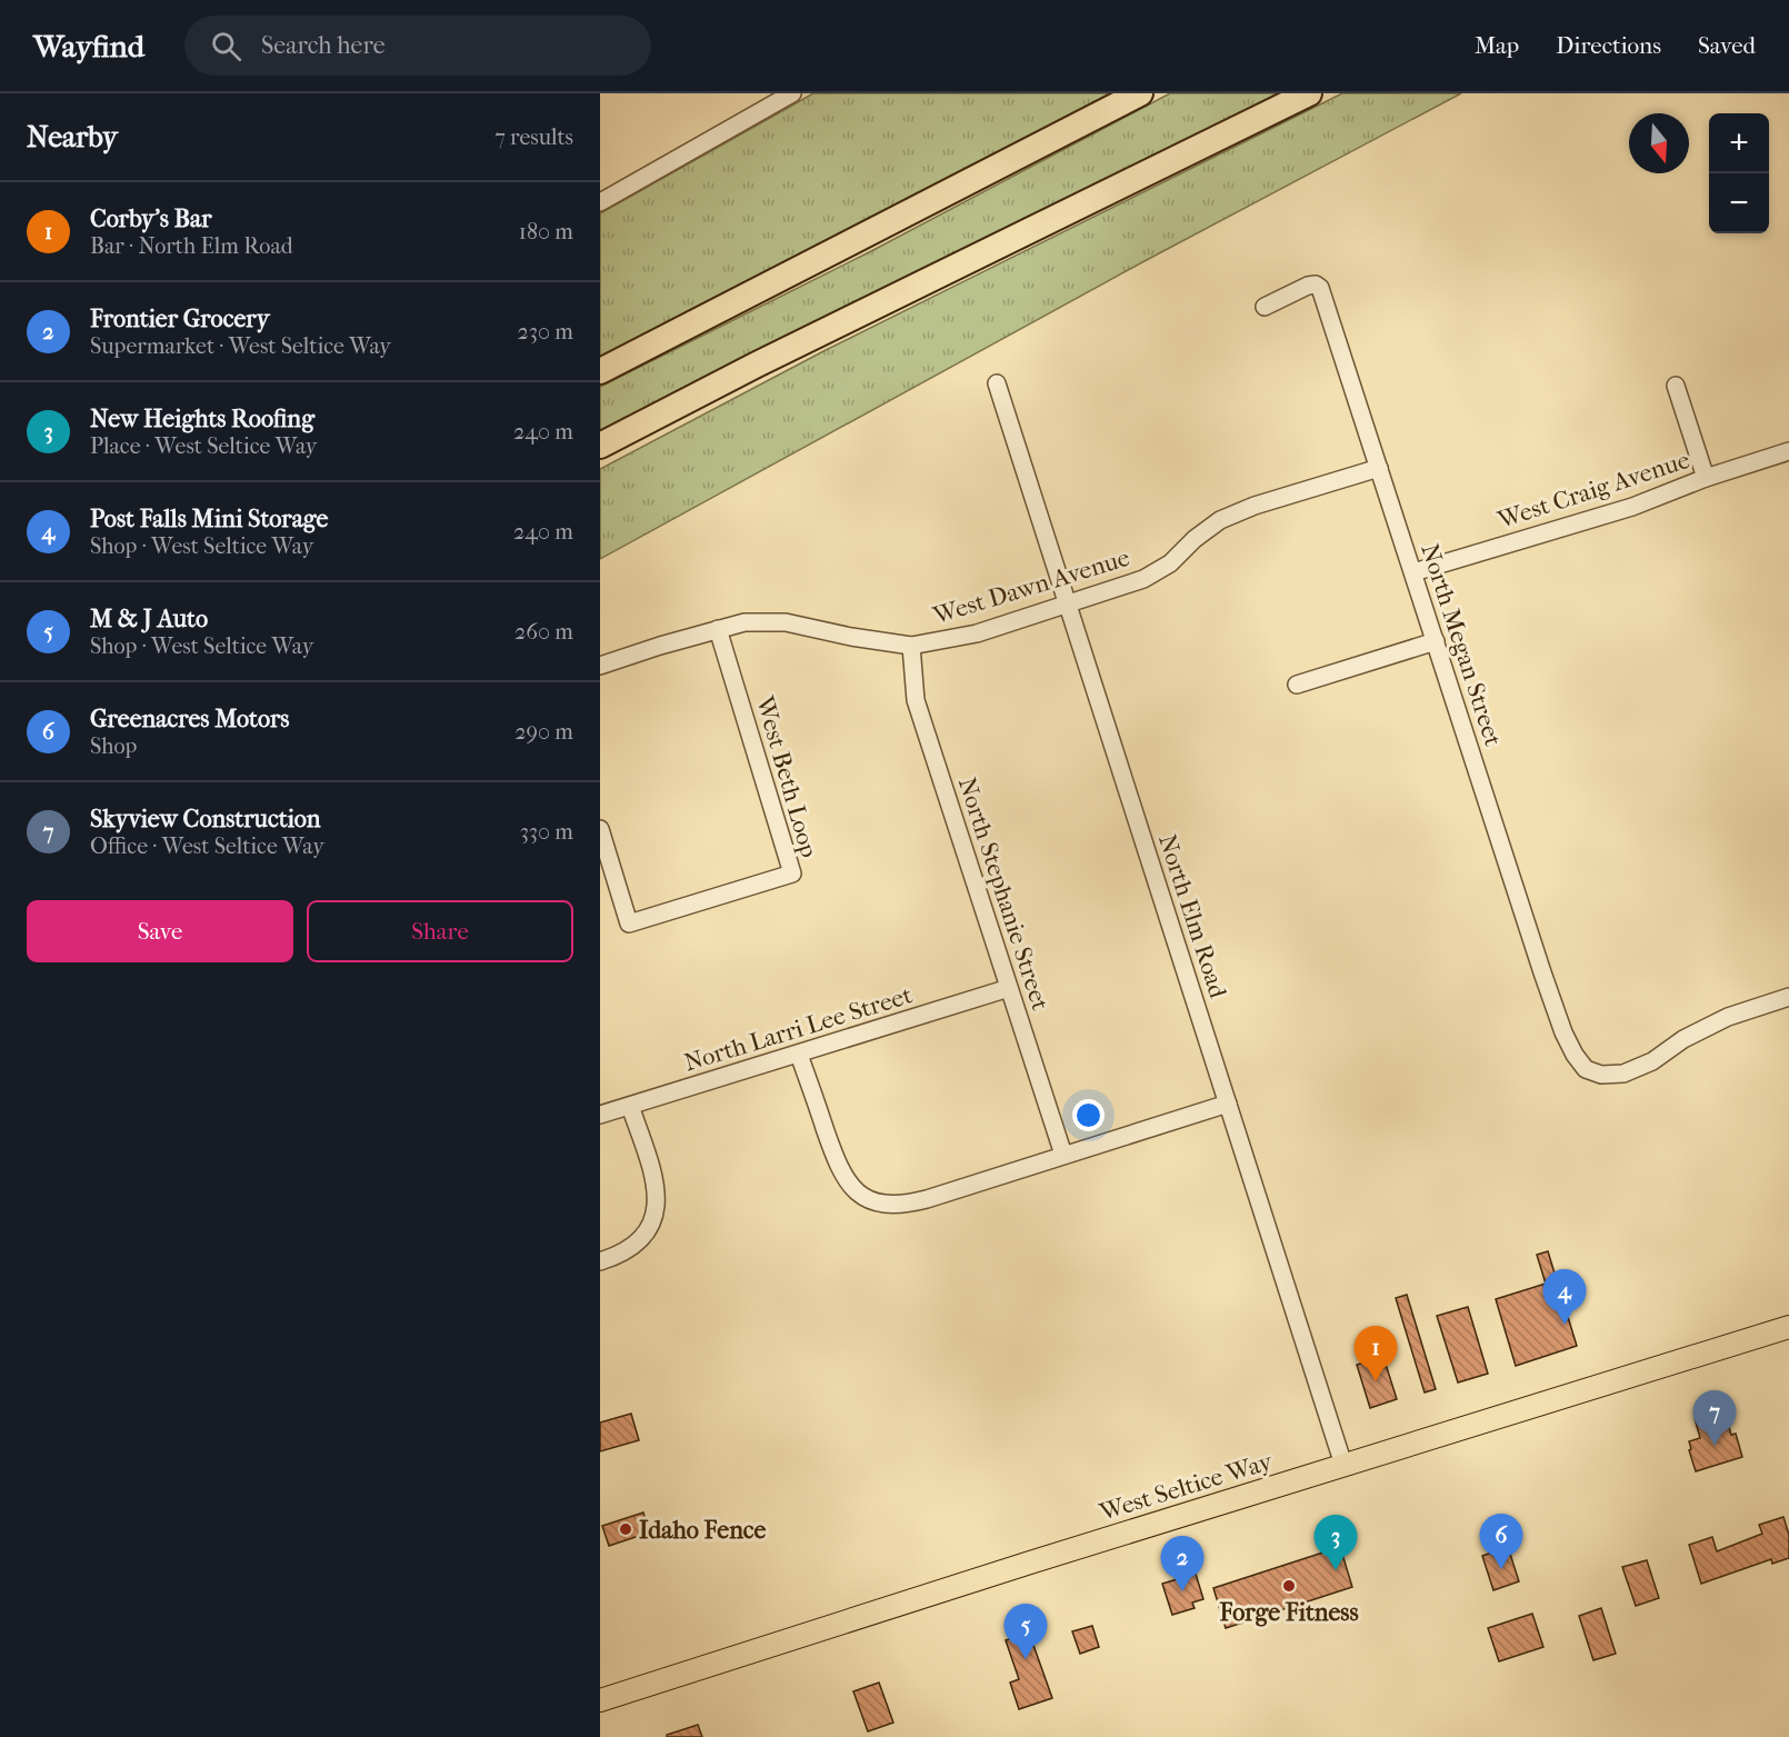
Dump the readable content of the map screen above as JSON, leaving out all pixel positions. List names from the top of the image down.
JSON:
{
  "streets": {
    "main road": ["West Seltice Way"],
    "street": [
      "West Craig Avenue",
      "West Dawn Avenue",
      "North Megan Street",
      "West Beth Loop",
      "North Stephanie Street",
      "North Elm Road",
      "North Larri Lee Street"
    ]
  },
  "crossings": [
    ["West Craig Avenue", "North Megan Street"],
    ["West Dawn Avenue", "North Megan Street"],
    ["West Dawn Avenue", "West Beth Loop"],
    ["West Dawn Avenue", "North Stephanie Street"],
    ["West Dawn Avenue", "North Elm Road"],
    ["North Stephanie Street", "North Larri Lee Street"],
    ["North Elm Road", "West Seltice Way"]
  ],
  "places": ["Idaho Fence", "Forge Fitness"],
  "north": "bottom",
  "page": {
    "header": "Wayfind",
    "search": "Search here",
    "nav": ["Map", "Directions", "Saved"],
    "heading": ["Nearby", "7 results"],
    "map_buttons": ["+", "−"],
    "list": [
      {
        "mark": "1",
        "name": "Corby's Bar",
        "note": "Bar · North Elm Road",
        "value": "180 m"
      },
      {
        "mark": "2",
        "name": "Frontier Grocery",
        "note": "Supermarket · West Seltice Way",
        "value": "230 m"
      },
      {
        "mark": "3",
        "name": "New Heights Roofing",
        "note": "Place · West Seltice Way",
        "value": "240 m"
      },
      {
        "mark": "4",
        "name": "Post Falls Mini Storage",
        "note": "Shop · West Seltice Way",
        "value": "240 m"
      },
      {
        "mark": "5",
        "name": "M & J Auto",
        "note": "Shop · West Seltice Way",
        "value": "260 m"
      },
      {
        "mark": "6",
        "name": "Greenacres Motors",
        "note": "Shop",
        "value": "290 m"
      },
      {
        "mark": "7",
        "name": "Skyview Construction",
        "note": "Office · West Seltice Way",
        "value": "330 m"
      }
    ],
    "buttons": ["Save", "Share"],
    "pins": [
      "4",
      "1",
      "7",
      "6",
      "3",
      "2",
      "5"
    ]
  }
}
